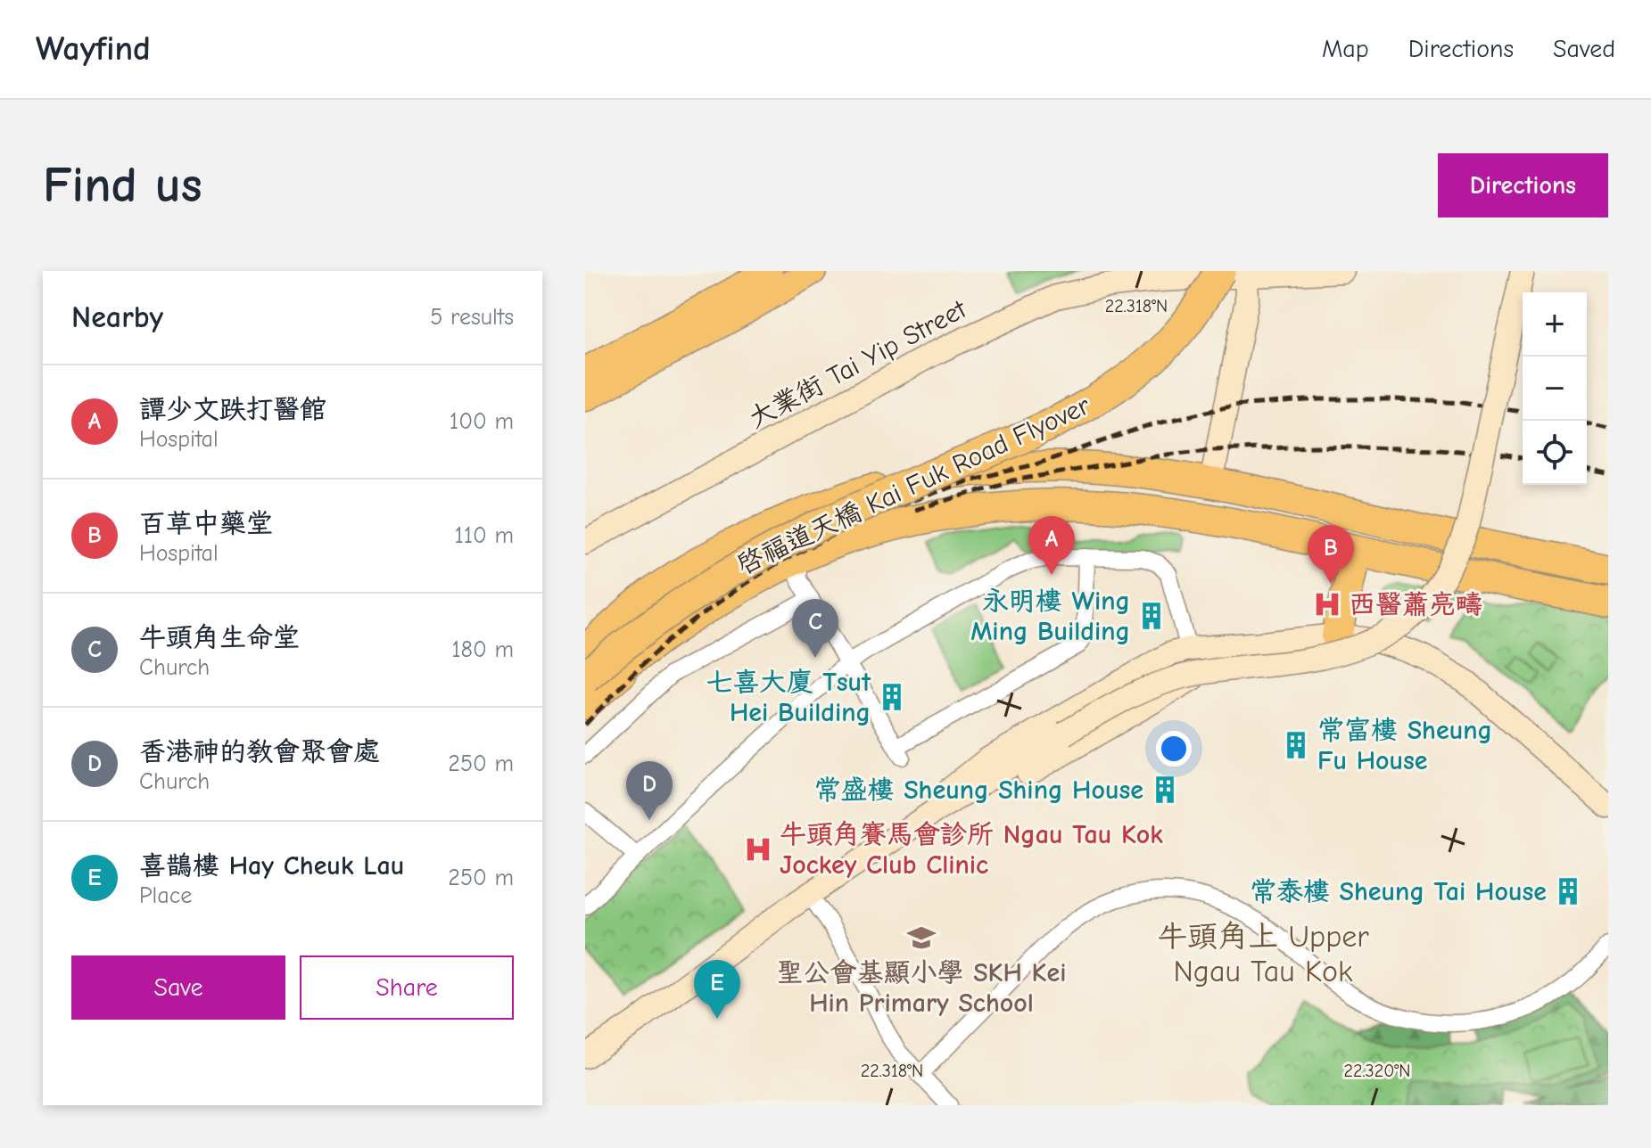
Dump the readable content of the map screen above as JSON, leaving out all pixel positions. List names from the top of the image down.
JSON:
{
  "streets": {
    "highway": ["啓福道天橋 Kai Fuk Road Flyover"],
    "main road": ["大業街 Tai Yip Street"]
  },
  "crossings": [
    ["大業街 Tai Yip Street", "啓福道天橋 Kai Fuk Road Flyover"]
  ],
  "districts": ["牛頭角上 Upper Ngau Tau Kok"],
  "places": {
    "hospital": ["西醫蕭亮疇", "牛頭角賽馬會診所 Ngau Tau Kok Jockey Club Clinic"],
    "building": [
      "永明樓 Wing Ming Building",
      "七喜大廈 Tsut Hei Building",
      "常富樓 Sheung Fu House",
      "常盛樓 Sheung Shing House",
      "常泰樓 Sheung Tai House"
    ],
    "school or university": ["聖公會基顯小學 SKH Kei Hin Primary School"]
  },
  "page": {
    "header": "Wayfind",
    "nav": ["Map", "Directions", "Saved"],
    "buttons": [
      "Directions",
      ["Save", "Share"]
    ],
    "title": "Find us",
    "heading": ["Nearby", "5 results"],
    "map_buttons": ["+", "−"],
    "list": [
      {
        "mark": "A",
        "name": "譚少文跌打醫館",
        "note": "Hospital",
        "value": "100 m"
      },
      {
        "mark": "B",
        "name": "百草中藥堂",
        "note": "Hospital",
        "value": "110 m"
      },
      {
        "mark": "C",
        "name": "牛頭角生命堂",
        "note": "Church",
        "value": "180 m"
      },
      {
        "mark": "D",
        "name": "香港神的教會聚會處",
        "note": "Church",
        "value": "250 m"
      },
      {
        "mark": "E",
        "name": "喜鵲樓 Hay Cheuk Lau",
        "note": "Place",
        "value": "250 m"
      }
    ],
    "pins": [
      "A",
      "B",
      "C",
      "D",
      "E"
    ]
  },
  "coordinates": ["22.318°N", "22.320°N"]
}
